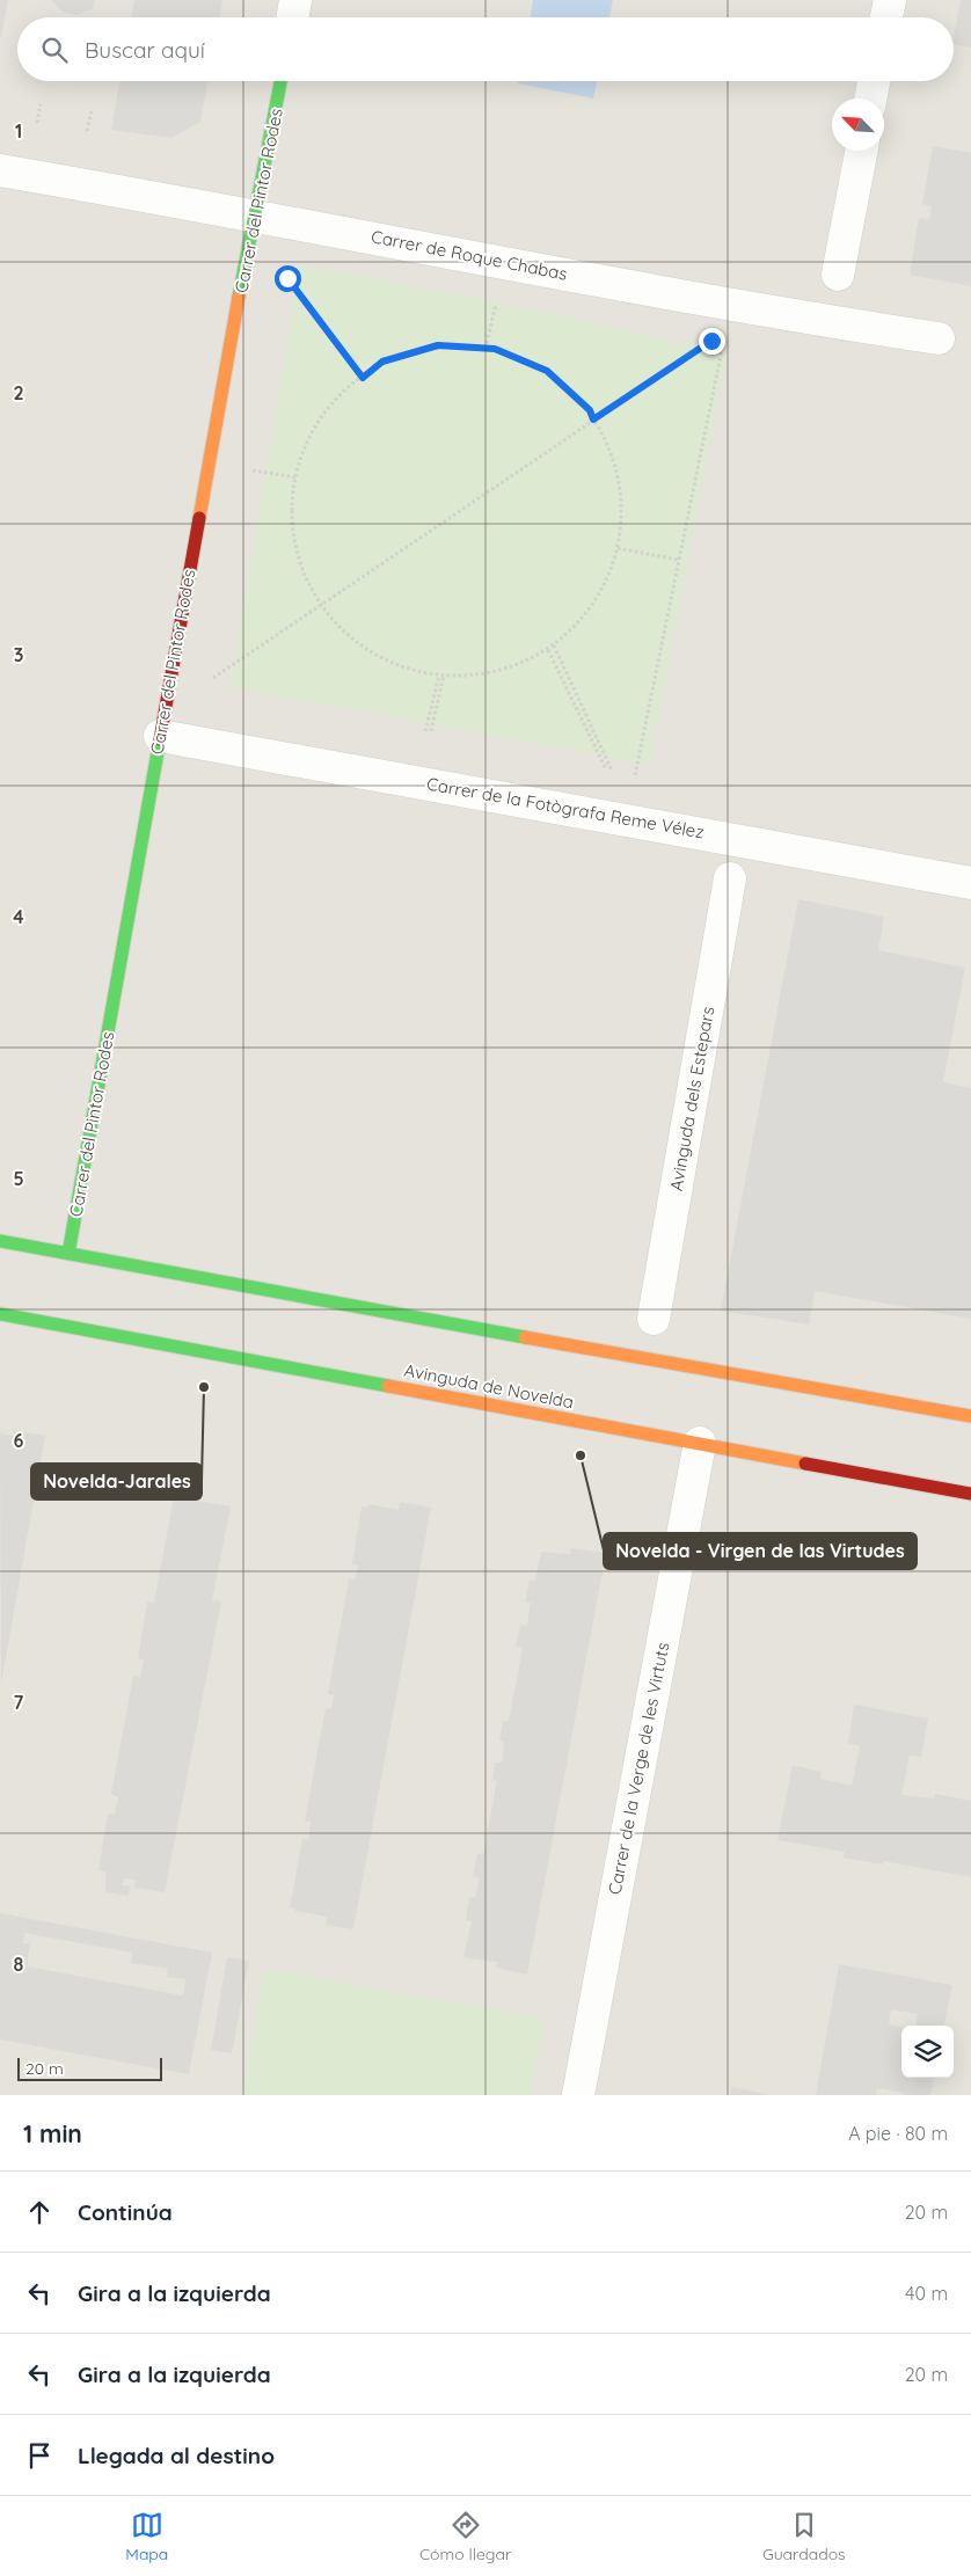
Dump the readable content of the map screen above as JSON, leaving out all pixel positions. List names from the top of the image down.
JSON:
{
  "streets": {
    "main road": ["Carrer del Pintor Rodes", "Avinguda de Novelda"],
    "street": [
      "Carrer de Roque Chabas",
      "Carrer de la Fotògrafa Reme Vélez",
      "Avinguda dels Estepars",
      "Carrer de la Verge de les Virtuts"
    ]
  },
  "crossings": [
    ["Carrer del Pintor Rodes", "Carrer de Roque Chabas"],
    ["Carrer del Pintor Rodes", "Carrer de la Fotògrafa Reme Vélez"],
    ["Avinguda de Novelda", "Carrer de la Verge de les Virtuts"]
  ],
  "places": ["Novelda-Jarales", "Novelda - Virgen de las Virtudes"],
  "scale_bar": "20 m",
  "north": "top left",
  "page": {
    "search": "Buscar aquí",
    "scale": "20 m",
    "heading": ["1 min", "A pie · 80 m"],
    "list": [
      ["Continúa", "20 m"],
      ["Gira a la izquierda", "40 m"],
      ["Gira a la izquierda", "20 m"],
      "Llegada al destino"
    ],
    "nav": ["Mapa", "Cómo llegar", "Guardados"]
  },
  "grid": {
    "rows": [
      "1",
      "2",
      "3",
      "4",
      "5",
      "6",
      "7",
      "8"
    ]
  }
}
